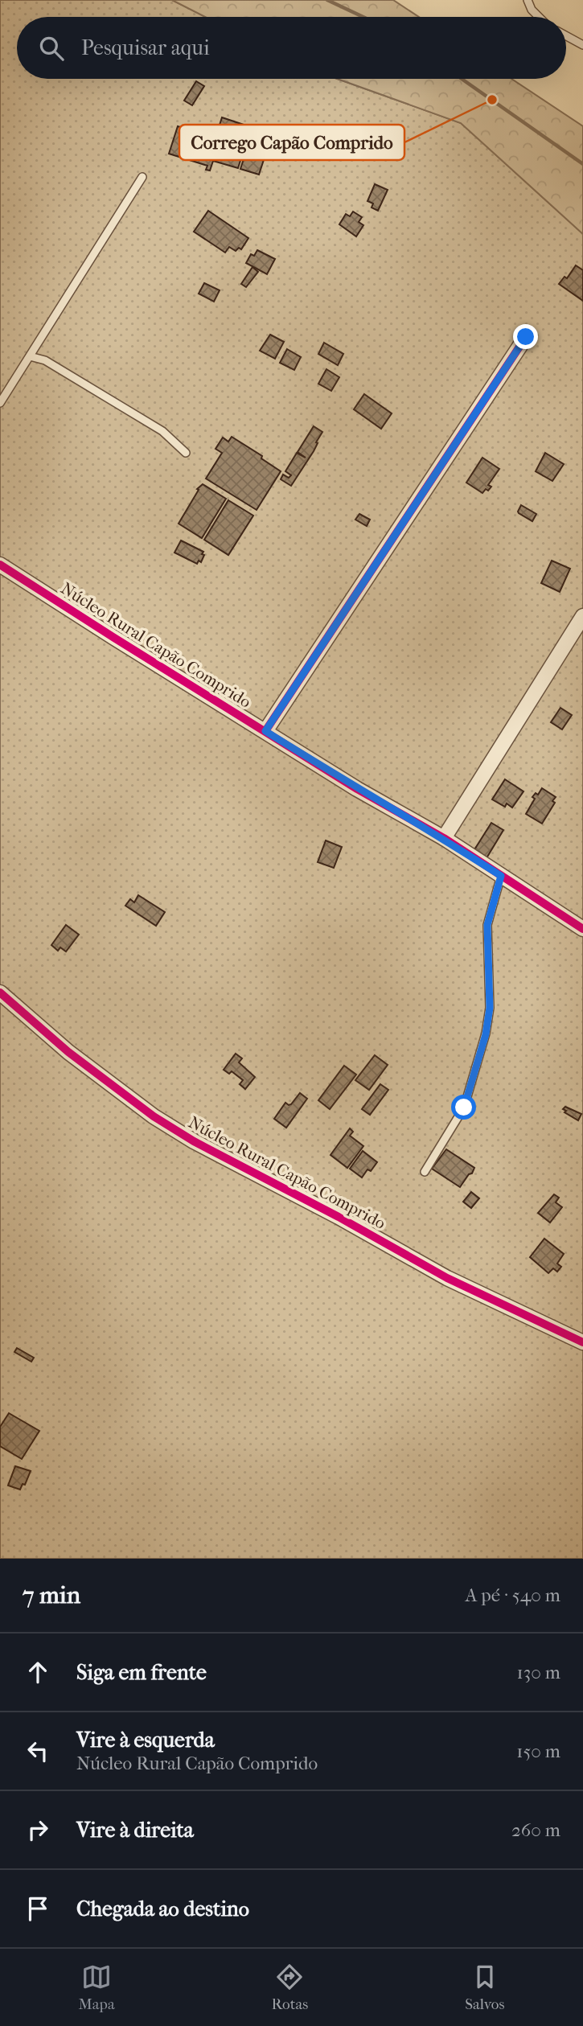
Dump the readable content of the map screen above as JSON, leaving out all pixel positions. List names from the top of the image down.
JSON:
{
  "streets": {
    "street": ["Núcleo Rural Capão Comprido"]
  },
  "places": ["Corrego Capão Comprido"],
  "page": {
    "search": "Pesquisar aqui",
    "heading": ["7 min", "A pé · 540 m"],
    "list": [
      ["Siga em frente", "130 m"],
      ["Vire à esquerda", "Núcleo Rural Capão Comprido", "150 m"],
      ["Vire à direita", "260 m"],
      "Chegada ao destino"
    ],
    "nav": ["Mapa", "Rotas", "Salvos"]
  }
}
